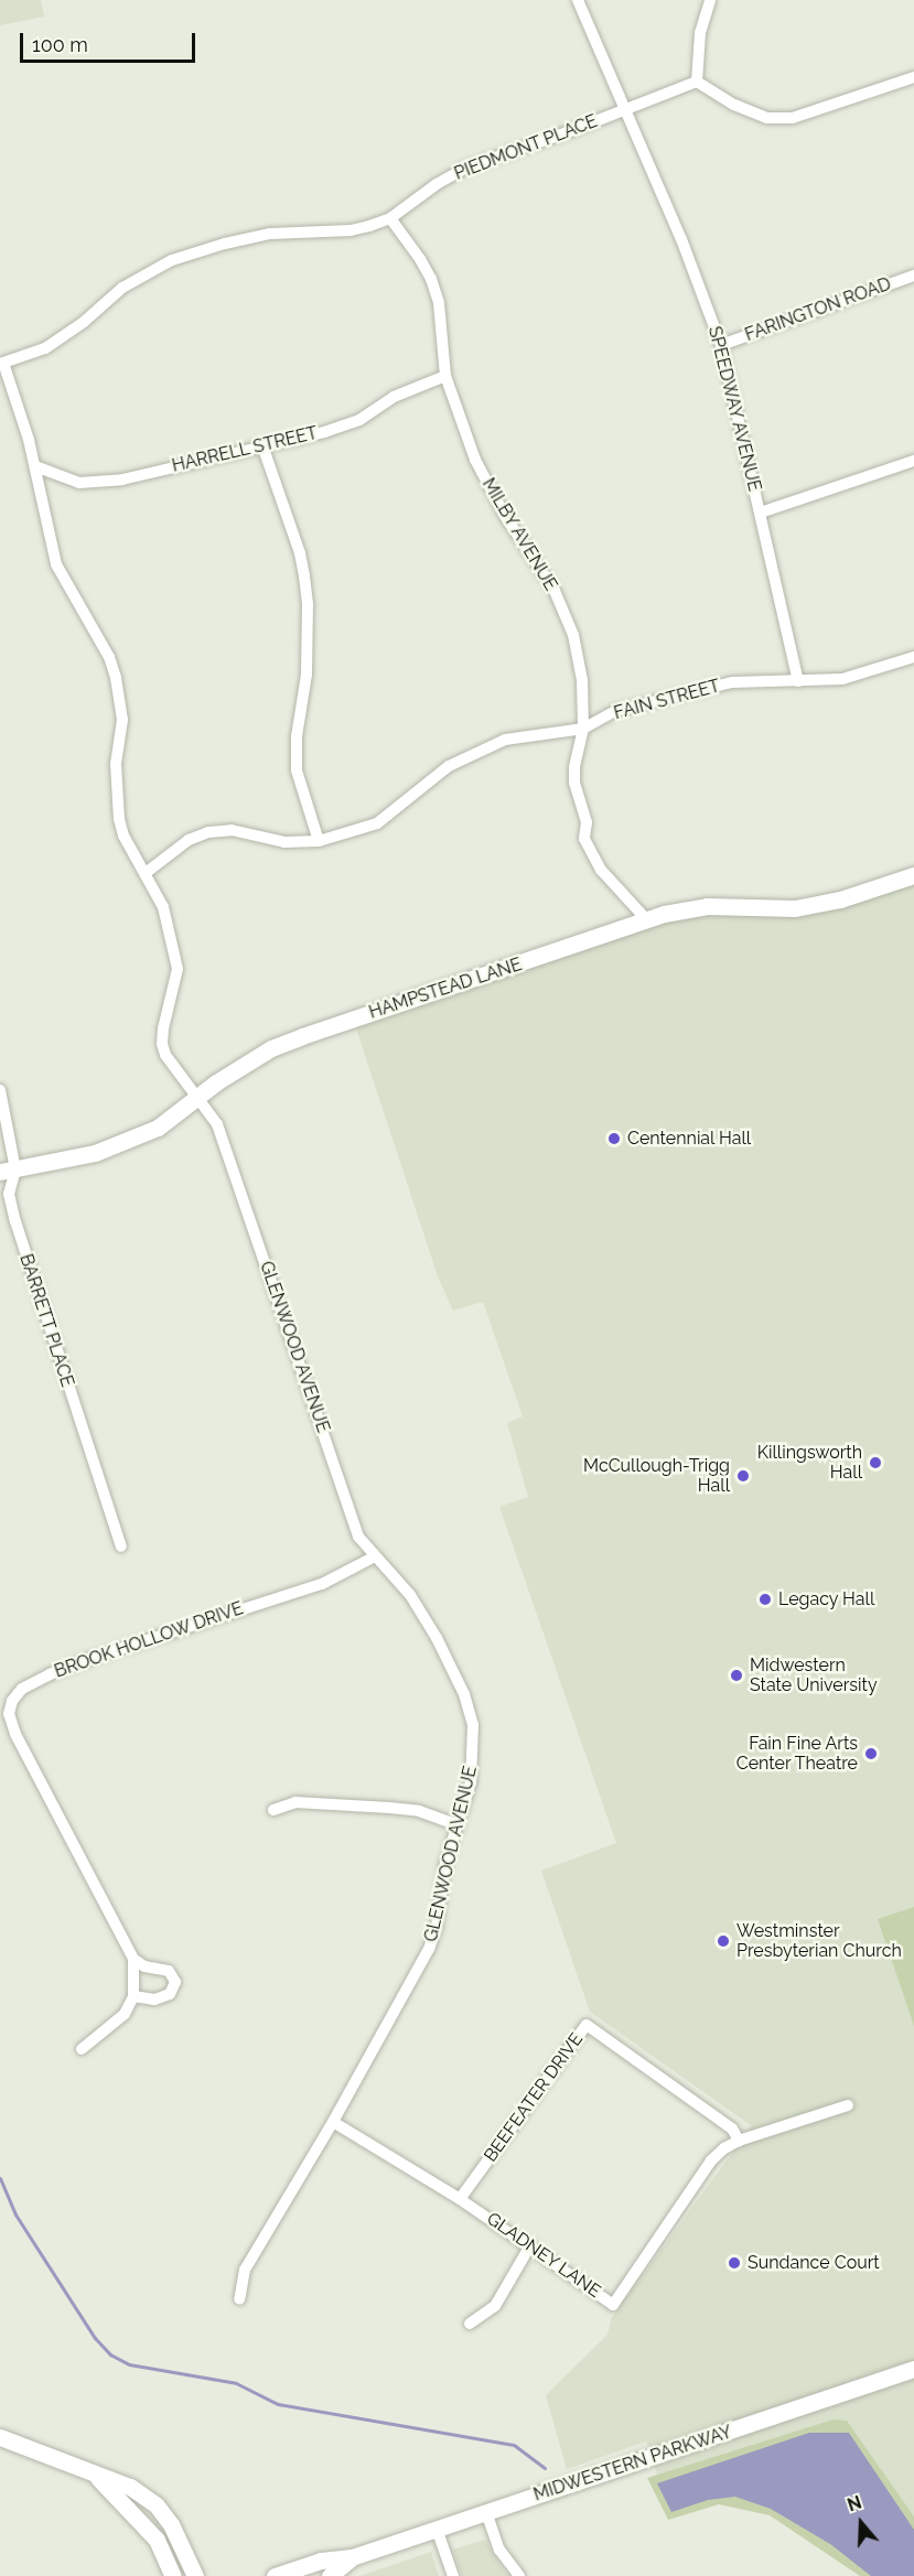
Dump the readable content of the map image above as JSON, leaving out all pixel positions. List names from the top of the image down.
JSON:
{
  "streets": {
    "street": [
      "PIEDMONT PLACE",
      "FARINGTON ROAD",
      "SPEEDWAY AVENUE",
      "HARRELL STREET",
      "MILBY AVENUE",
      "FAIN STREET",
      "HAMPSTEAD LANE",
      "BARRETT PLACE",
      "GLENWOOD AVENUE",
      "BROOK HOLLOW DRIVE",
      "BEEFEATER DRIVE",
      "GLADNEY LANE",
      "MIDWESTERN PARKWAY"
    ]
  },
  "crossings": [
    ["PIEDMONT PLACE", "SPEEDWAY AVENUE"],
    ["PIEDMONT PLACE", "MILBY AVENUE"],
    ["PIEDMONT PLACE", "GLENWOOD AVENUE"],
    ["FARINGTON ROAD", "SPEEDWAY AVENUE"],
    ["SPEEDWAY AVENUE", "FAIN STREET"],
    ["HARRELL STREET", "MILBY AVENUE"],
    ["HARRELL STREET", "GLENWOOD AVENUE"],
    ["MILBY AVENUE", "FAIN STREET"],
    ["MILBY AVENUE", "HAMPSTEAD LANE"],
    ["FAIN STREET", "GLENWOOD AVENUE"],
    ["HAMPSTEAD LANE", "BARRETT PLACE"],
    ["HAMPSTEAD LANE", "GLENWOOD AVENUE"],
    ["GLENWOOD AVENUE", "BROOK HOLLOW DRIVE"],
    ["GLENWOOD AVENUE", "GLADNEY LANE"],
    ["BEEFEATER DRIVE", "GLADNEY LANE"]
  ],
  "places": [
    "Centennial Hall",
    "Killingsworth Hall",
    "McCullough-Trigg Hall",
    "Legacy Hall",
    "Midwestern State University",
    "Fain Fine Arts Center Theatre",
    "Westminster Presbyterian Church",
    "Sundance Court"
  ],
  "scale_bar": "100 m",
  "north": "top"
}
